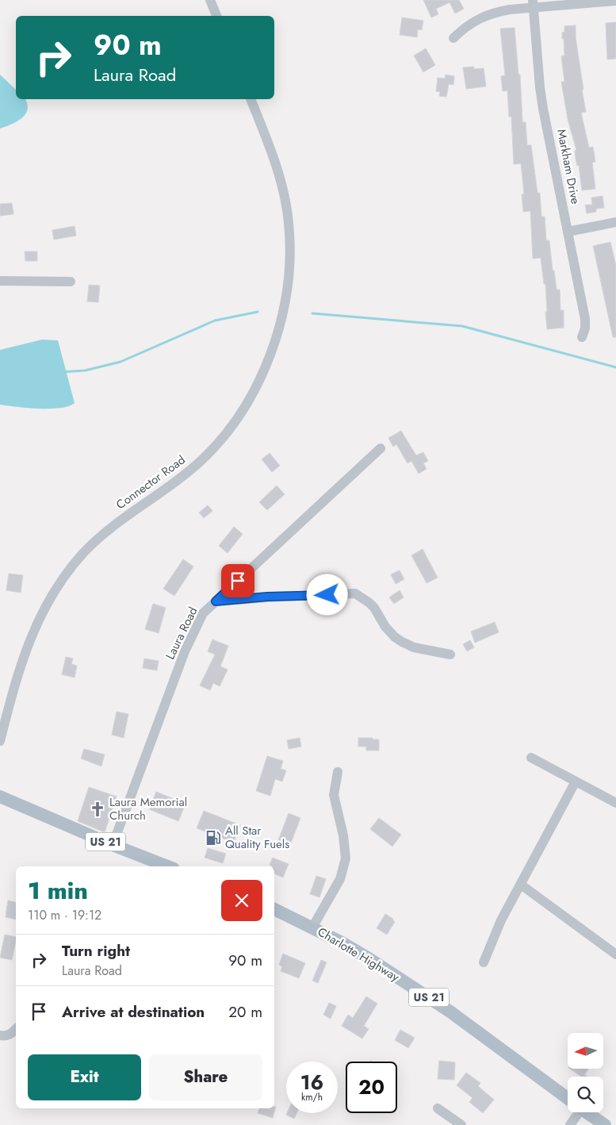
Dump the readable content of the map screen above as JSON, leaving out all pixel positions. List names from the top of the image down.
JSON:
{
  "streets": {
    "main road": ["US 21", "Charlotte Highway"],
    "street": ["Markham Drive", "Connector Road", "Laura Road"]
  },
  "crossings": [
    ["Laura Road", "US 21"]
  ],
  "places": {
    "church": ["Laura Memorial Church"],
    "fuel station": ["All Star Quality Fuels"]
  },
  "north": "left",
  "page": {
    "turn": ["90 m", "Laura Road"],
    "heading": ["1 min", "110 m · 19:12"],
    "list": [
      {
        "name": "Turn right",
        "note": "Laura Road",
        "value": "90 m"
      },
      {
        "name": "Arrive at destination",
        "value": "20 m"
      }
    ],
    "buttons": ["Exit", "Share"],
    "speed": "16 km/h",
    "limit": "20"
  }
}
